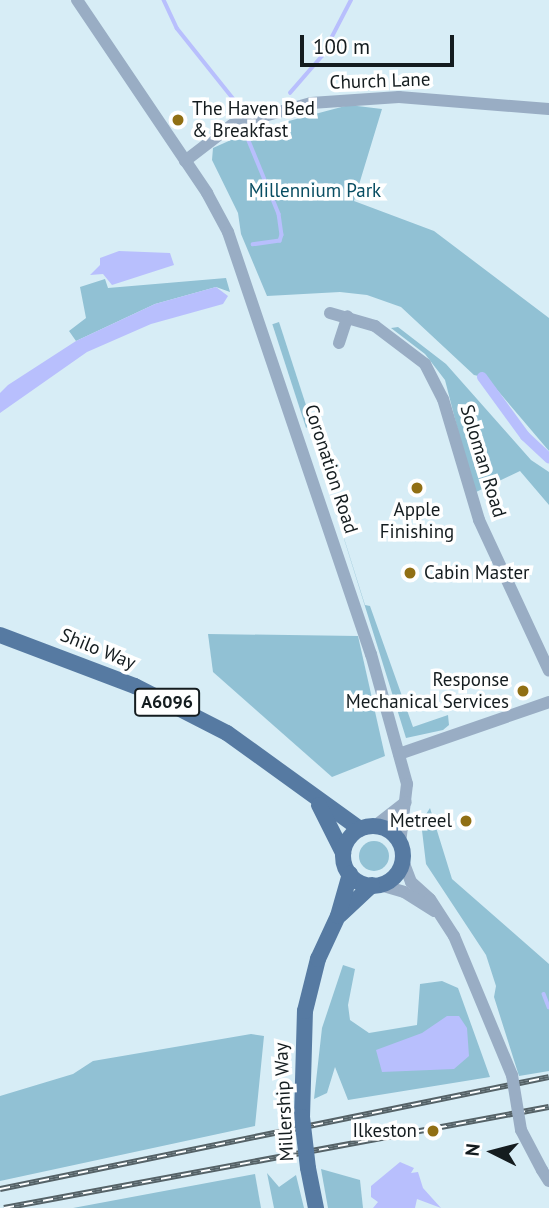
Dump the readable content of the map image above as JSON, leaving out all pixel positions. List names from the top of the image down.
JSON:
{
  "streets": {
    "main road": ["Shilo Way", "A6096", "Millership Way"],
    "street": ["Church Lane", "Soloman Road", "Coronation Road"]
  },
  "crossings": [
    ["Church Lane", "Coronation Road"],
    ["Coronation Road", "Shilo Way"],
    ["Coronation Road", "Millership Way"],
    ["Shilo Way", "Millership Way"]
  ],
  "parks": ["Millennium Park"],
  "places": [
    "The Haven Bed & Breakfast",
    "Apple Finishing",
    "Cabin Master",
    "Response Mechanical Services",
    "Metreel",
    "Ilkeston"
  ],
  "scale_bar": "100 m",
  "north": "left"
}
